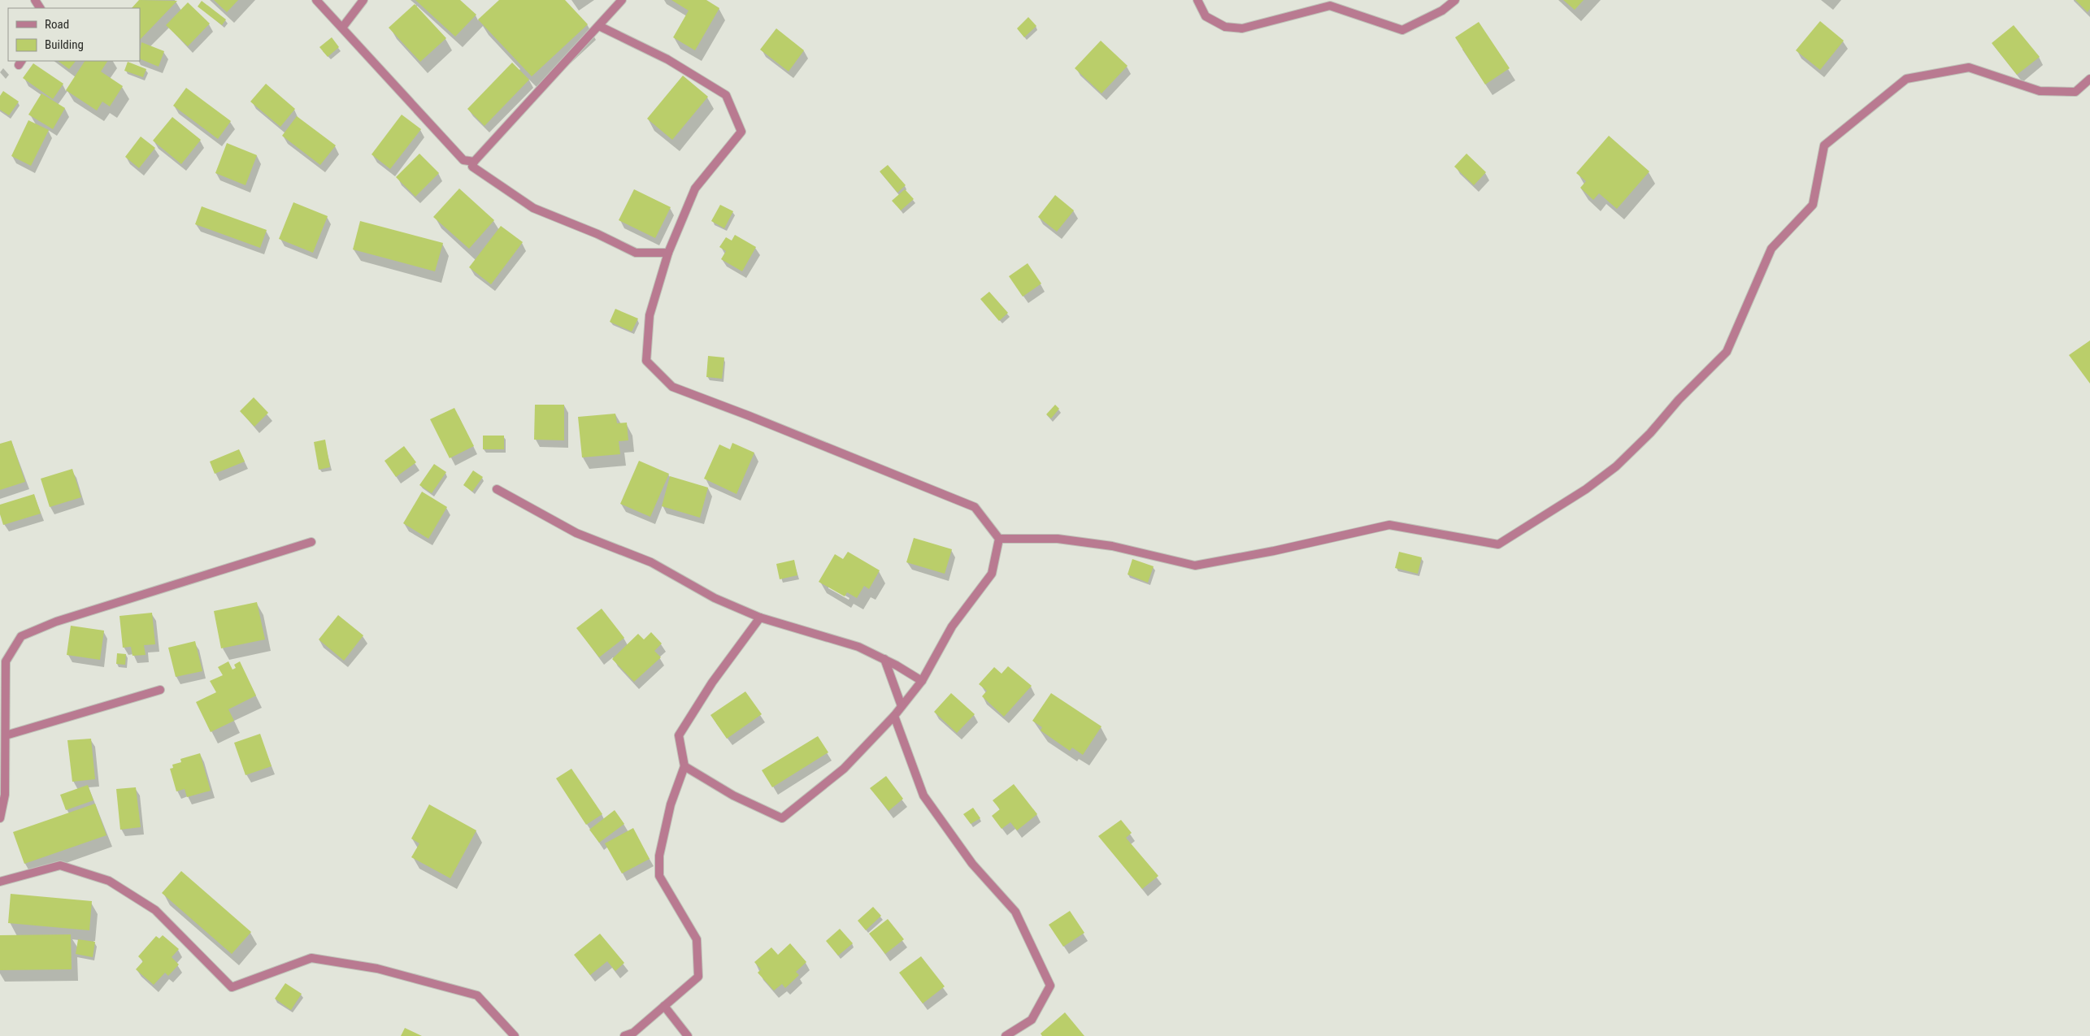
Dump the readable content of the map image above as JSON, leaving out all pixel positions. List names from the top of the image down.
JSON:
{
  "legend": ["Road", "Building"]
}
